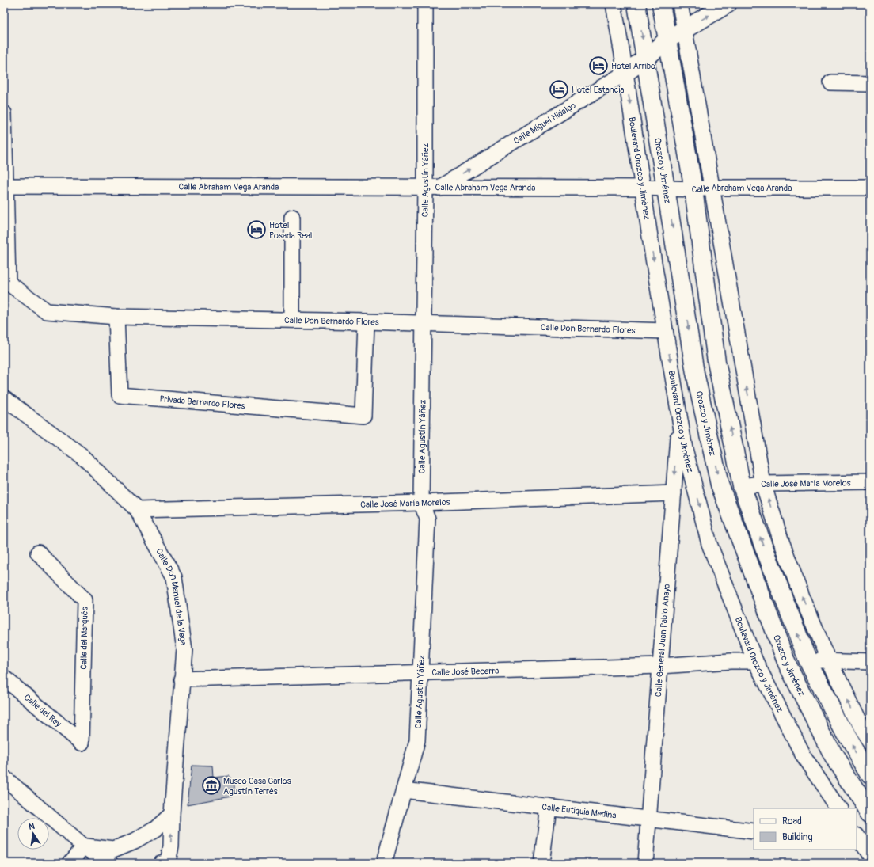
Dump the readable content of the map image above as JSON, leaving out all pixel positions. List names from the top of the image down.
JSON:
{
  "streets": {
    "main road": ["Calle Miguel Hidalgo", "Orozco y Jiménez"],
    "street": [
      "Boulevard Orozco y Jiménez",
      "Calle Agustín Yáñez",
      "Calle Abraham Vega Aranda",
      "Calle Don Bernardo Flores",
      "Privada Bernardo Flores",
      "Calle José María Morelos",
      "Calle Don Manuel de la Vega",
      "Calle del Marqués",
      "Calle General Juan Pablo Anaya",
      "Calle José Becerra",
      "Calle del Rey",
      "Calle Eutiquia Medina"
    ]
  },
  "crossings": [
    ["Calle Miguel Hidalgo", "Boulevard Orozco y Jiménez"],
    ["Calle Miguel Hidalgo", "Orozco y Jiménez"],
    ["Calle Miguel Hidalgo", "Calle Abraham Vega Aranda"],
    ["Boulevard Orozco y Jiménez", "Calle Abraham Vega Aranda"],
    ["Boulevard Orozco y Jiménez", "Calle Don Bernardo Flores"],
    ["Boulevard Orozco y Jiménez", "Calle General Juan Pablo Anaya"],
    ["Boulevard Orozco y Jiménez", "Calle José Becerra"],
    ["Orozco y Jiménez", "Calle Abraham Vega Aranda"],
    ["Orozco y Jiménez", "Calle José María Morelos"],
    ["Calle Agustín Yáñez", "Calle Abraham Vega Aranda"],
    ["Calle Agustín Yáñez", "Calle Don Bernardo Flores"],
    ["Calle Agustín Yáñez", "Calle José María Morelos"],
    ["Calle Agustín Yáñez", "Calle José Becerra"],
    ["Calle Agustín Yáñez", "Calle Eutiquia Medina"],
    ["Calle Don Bernardo Flores", "Privada Bernardo Flores"],
    ["Calle José María Morelos", "Calle Don Manuel de la Vega"],
    ["Calle José María Morelos", "Calle General Juan Pablo Anaya"],
    ["Calle Don Manuel de la Vega", "Calle José Becerra"],
    ["Calle del Marqués", "Calle del Rey"],
    ["Calle General Juan Pablo Anaya", "Calle José Becerra"],
    ["Calle General Juan Pablo Anaya", "Calle Eutiquia Medina"]
  ],
  "one_way": ["Calle Miguel Hidalgo"],
  "places": {
    "hotel": ["Hotel Arribo", "Hotel Estancia", "Hotel Posada Real"],
    "museum": ["Museo Casa Carlos Agustín Terrés"]
  },
  "legend": ["Road", "Building"],
  "north": "top"
}
